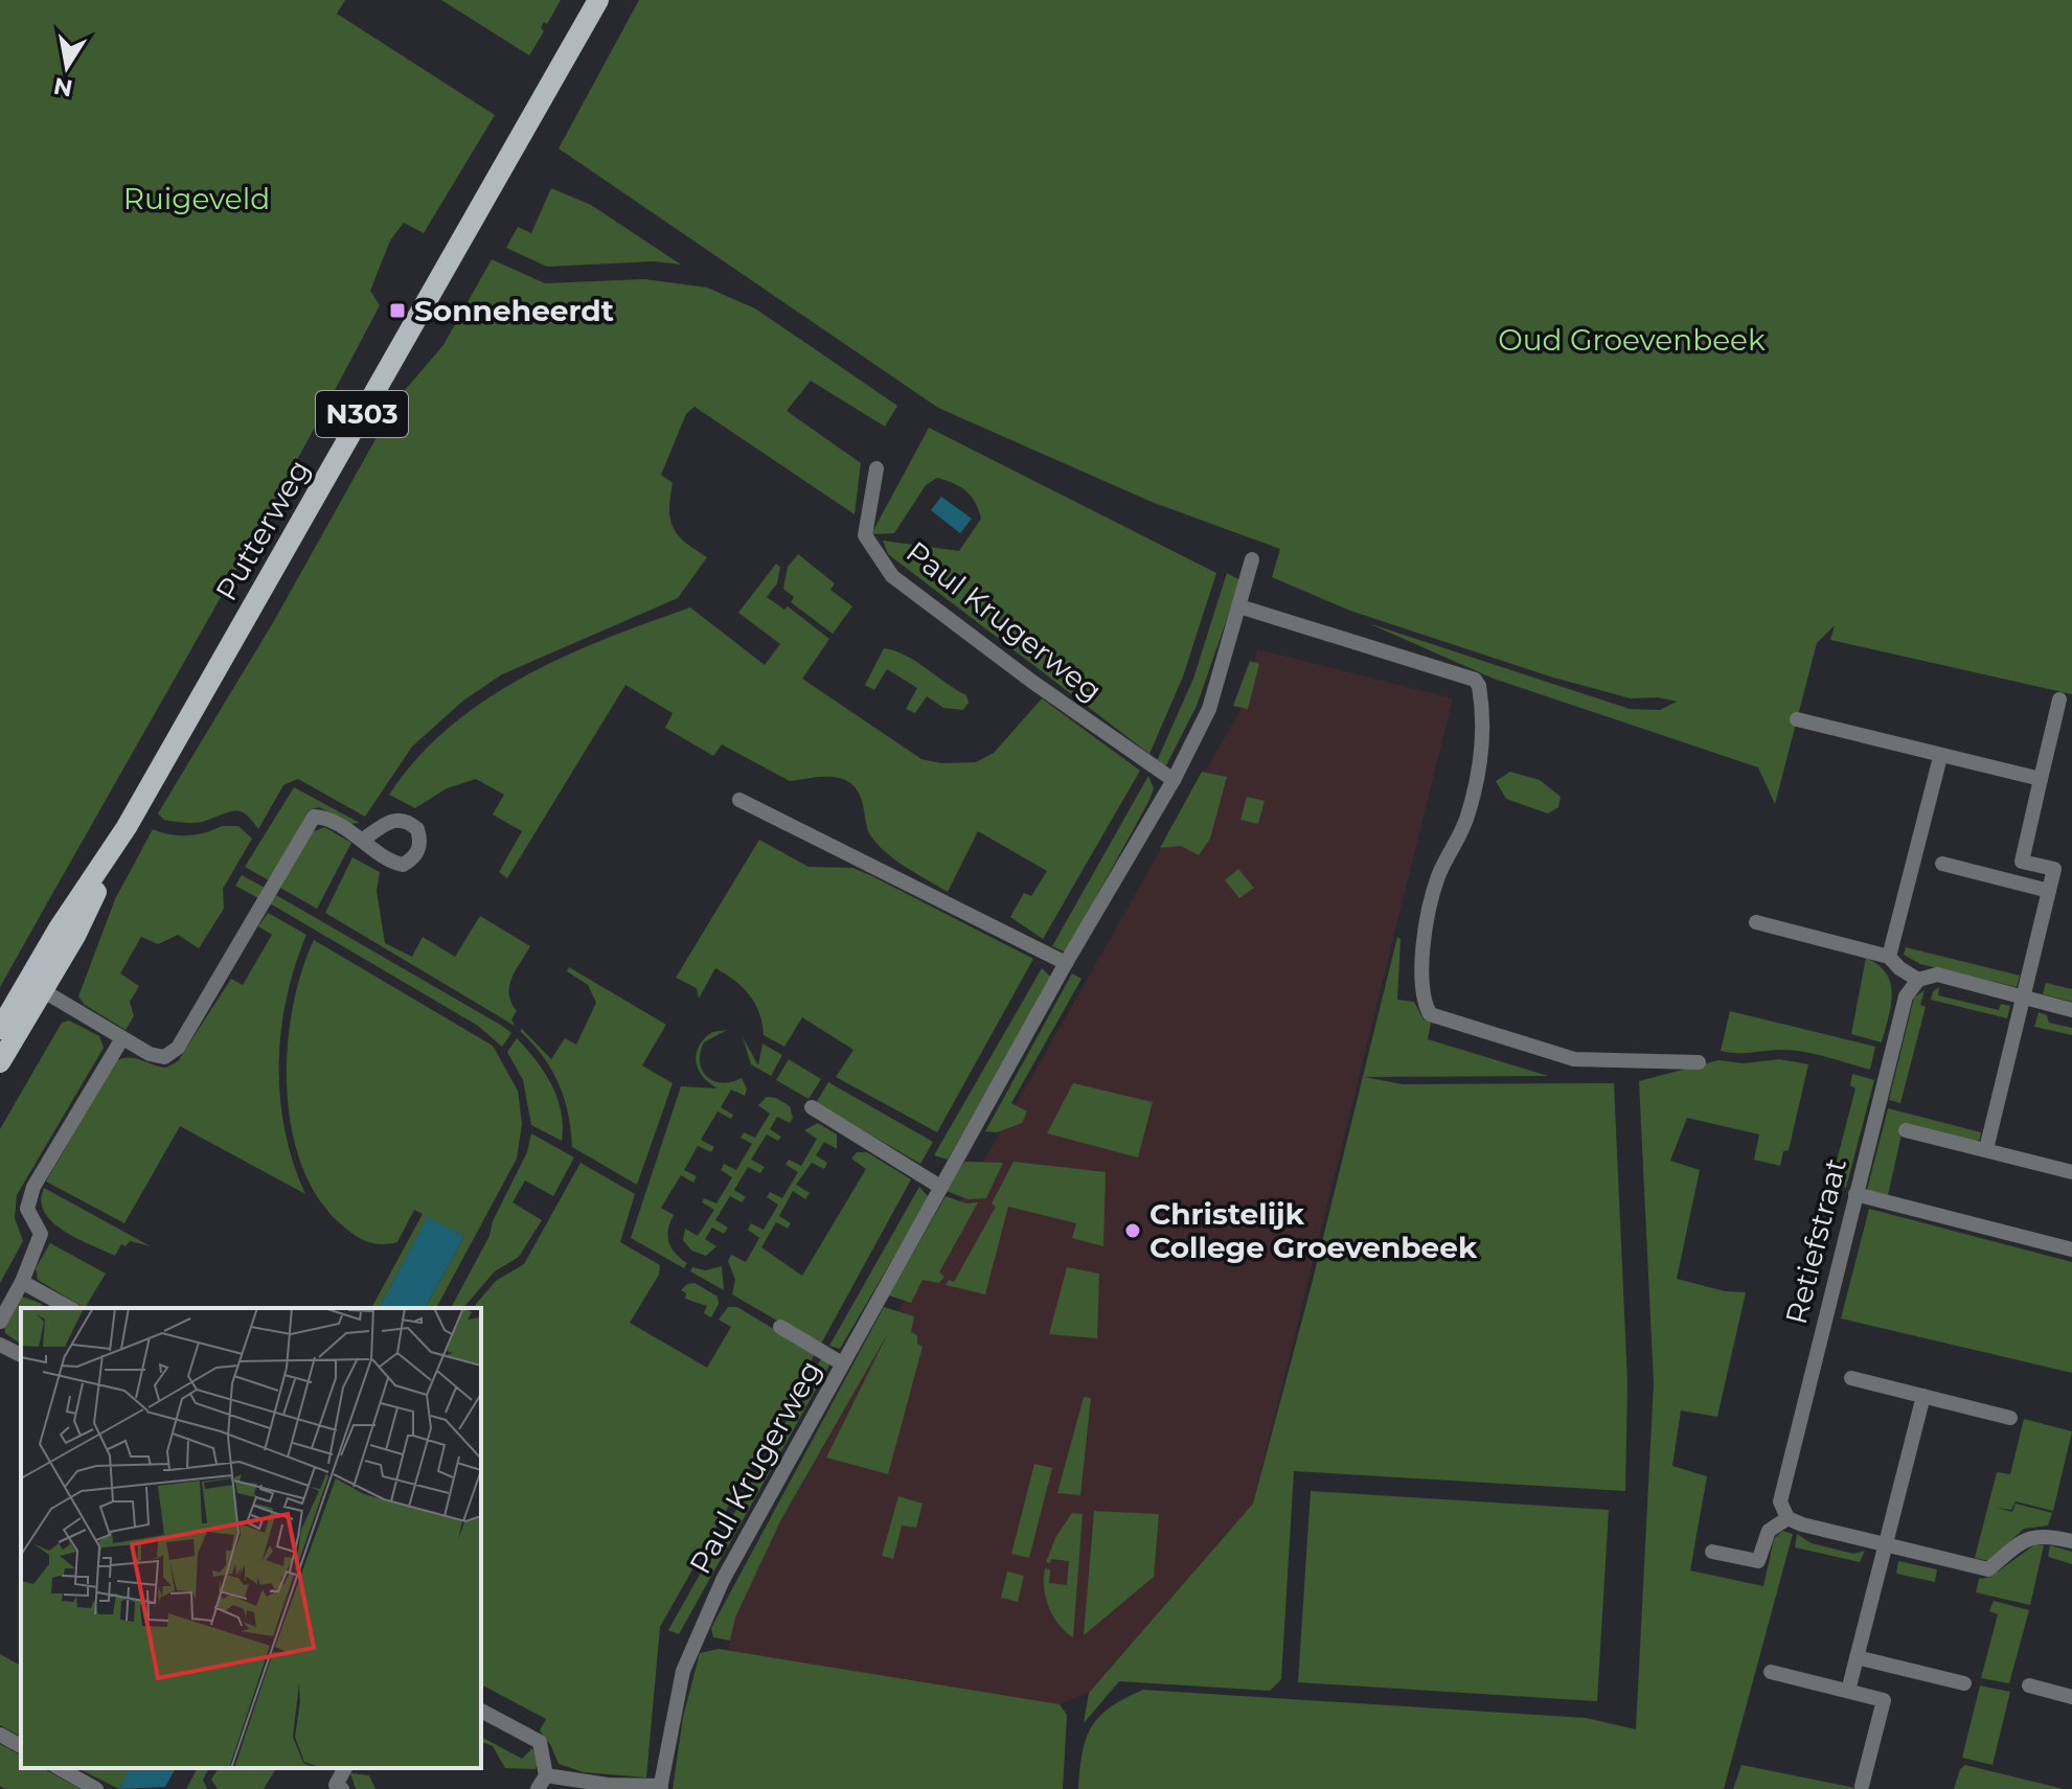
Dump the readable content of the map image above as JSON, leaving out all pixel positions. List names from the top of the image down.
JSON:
{
  "streets": {
    "main road": ["N303", "Putterweg"],
    "street": ["Paul Krugerweg", "Retiefstraat"]
  },
  "parks": ["Ruigeveld", "Oud Groevenbeek"],
  "places": {
    "transit": ["Sonneheerdt"],
    "other": ["Christelijk College Groevenbeek"]
  },
  "north": "bottom"
}
